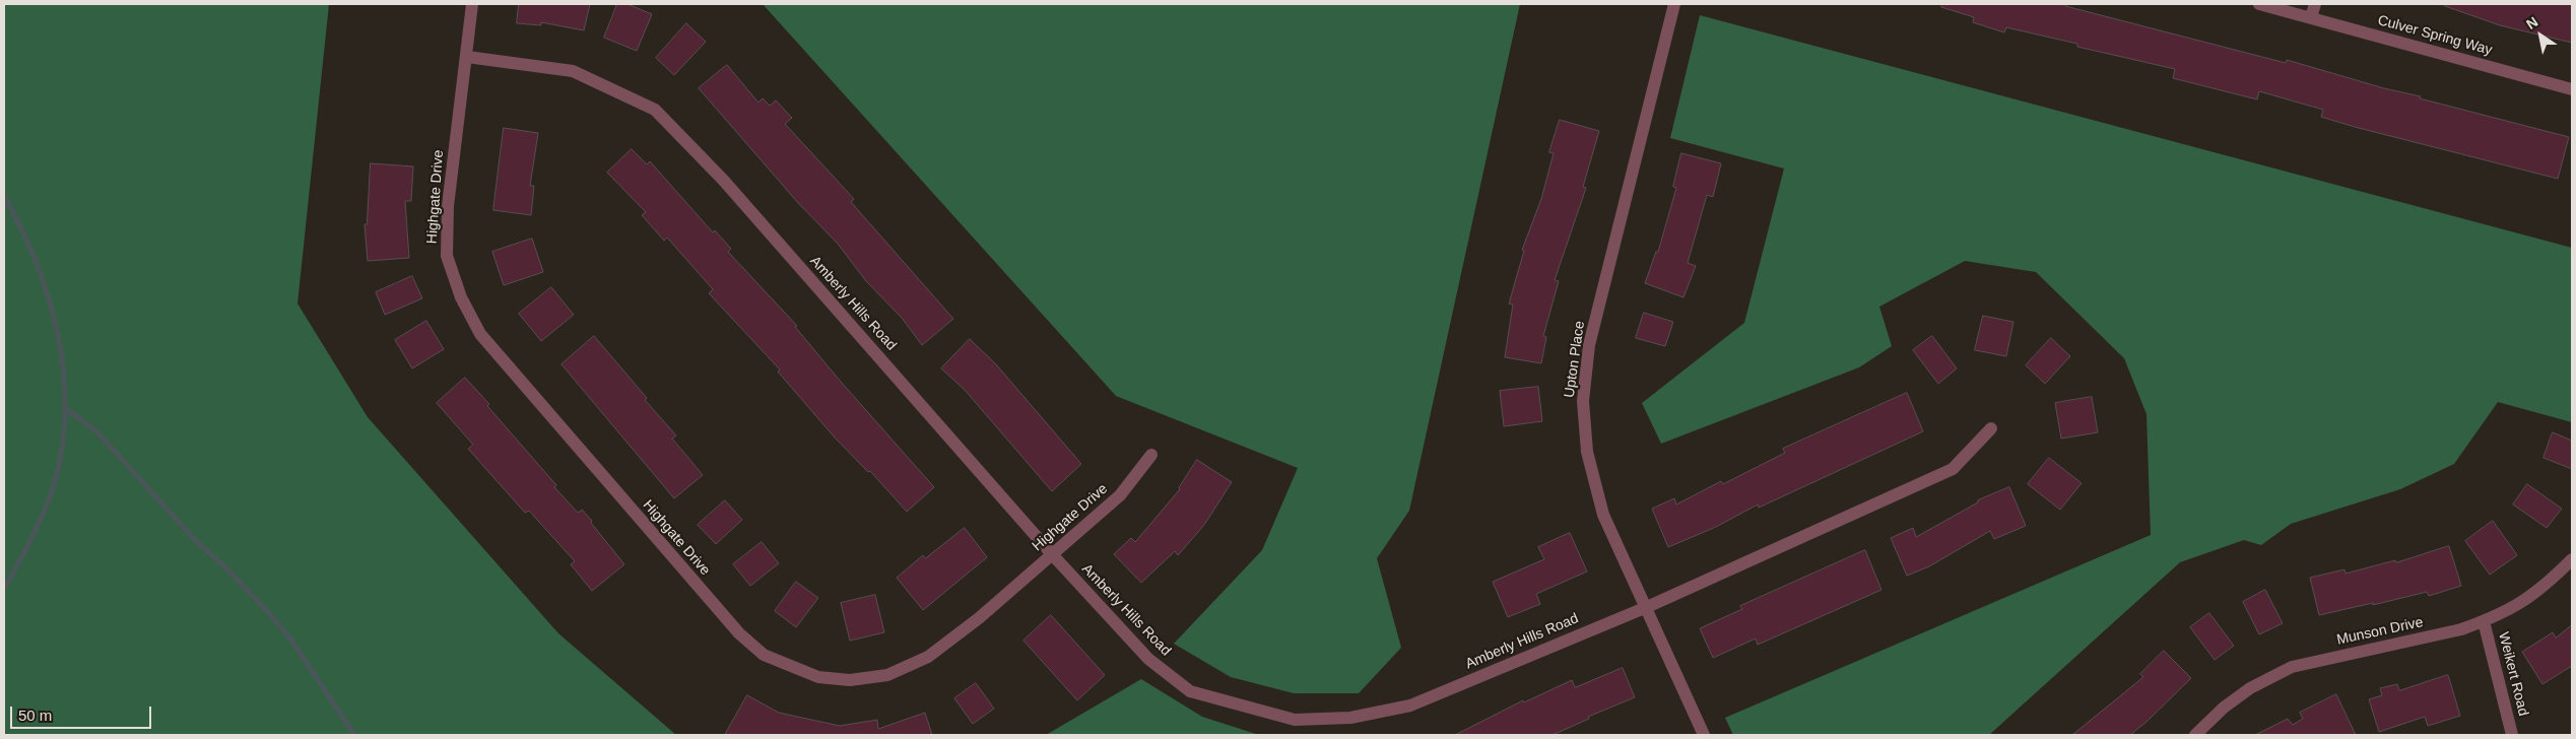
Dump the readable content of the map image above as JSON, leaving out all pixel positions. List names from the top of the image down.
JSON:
{
  "streets": {
    "street": [
      "Culver Spring Way",
      "Highgate Drive",
      "Amberly Hills Road",
      "Upton Place",
      "Munson Drive",
      "Weikert Road"
    ]
  },
  "crossings": [
    ["Highgate Drive", "Amberly Hills Road"],
    ["Amberly Hills Road", "Upton Place"],
    ["Munson Drive", "Weikert Road"]
  ],
  "scale_bar": "50 m",
  "north": "top left"
}
